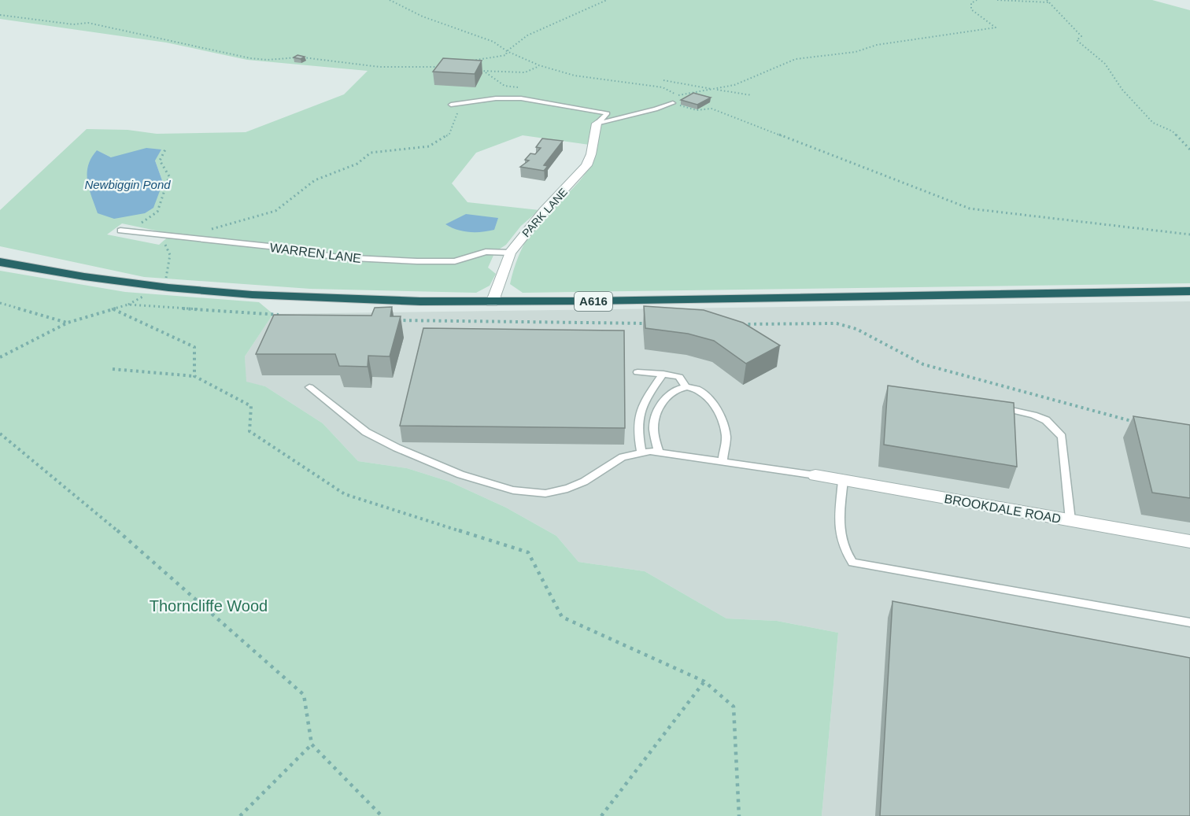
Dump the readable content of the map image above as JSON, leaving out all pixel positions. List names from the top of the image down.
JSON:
{
  "streets": {
    "highway": ["A616"],
    "street": ["PARK LANE", "BROOKDALE ROAD"],
    "lane": ["WARREN LANE"]
  },
  "crossings": [
    ["PARK LANE", "WARREN LANE"],
    ["PARK LANE", "A616"]
  ],
  "water": ["Newbiggin Pond"],
  "parks": ["Thorncliffe Wood"]
}
